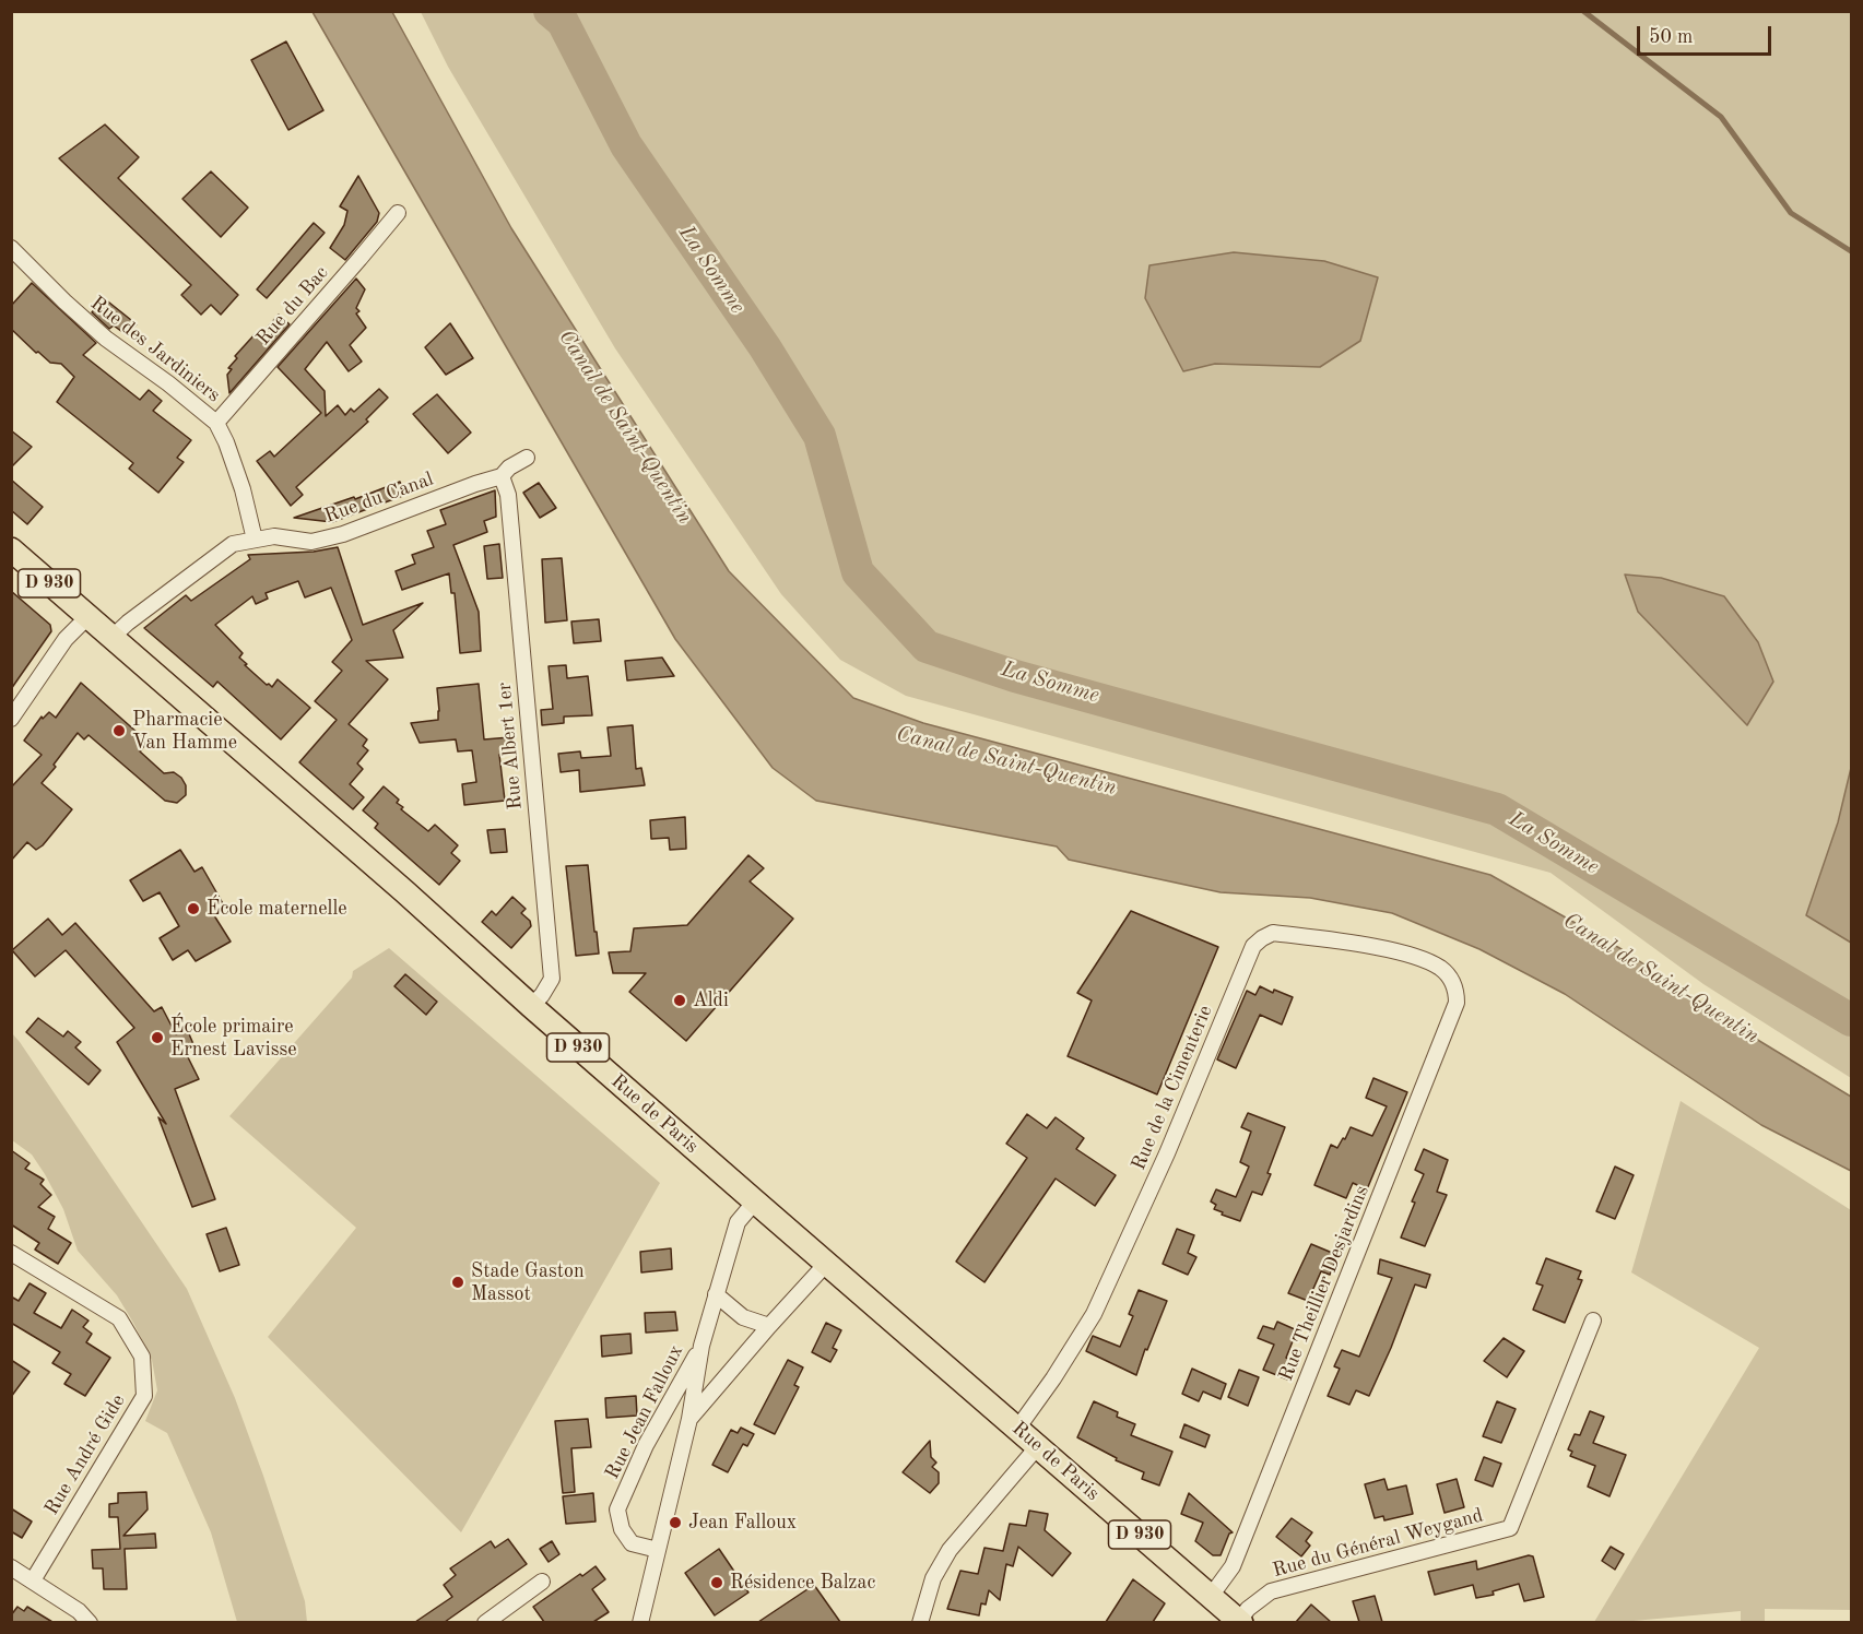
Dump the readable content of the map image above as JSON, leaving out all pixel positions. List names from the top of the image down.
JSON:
{
  "streets": {
    "main road": ["D 930", "Rue de Paris"],
    "street": [
      "Rue du Bac",
      "Rue des Jardiniers",
      "Rue du Canal",
      "Rue Albert 1er",
      "Rue de la Cimenterie",
      "Rue Theillier Desjardins",
      "Rue Jean Falloux",
      "Rue André Gide",
      "Rue du Général Weygand"
    ]
  },
  "crossings": [
    ["Rue du Bac", "Rue des Jardiniers"],
    ["Rue des Jardiniers", "Rue du Canal"],
    ["Rue du Canal", "Rue Albert 1er"],
    ["Rue du Canal", "Rue de Paris"],
    ["Rue Albert 1er", "Rue de Paris"],
    ["Rue de la Cimenterie", "Rue de Paris"],
    ["Rue de la Cimenterie", "Rue Theillier Desjardins"],
    ["Rue de Paris", "Rue Theillier Desjardins"],
    ["Rue de Paris", "Rue Jean Falloux"],
    ["Rue de Paris", "Rue du Général Weygand"]
  ],
  "water": ["La Somme", "Canal de Saint-Quentin"],
  "places": [
    "Pharmacie Van Hamme",
    "École maternelle",
    "Aldi",
    "École primaire Ernest Lavisse",
    "Stade Gaston Massot",
    "Jean Falloux",
    "Résidence Balzac"
  ],
  "scale_bar": "50 m"
}
